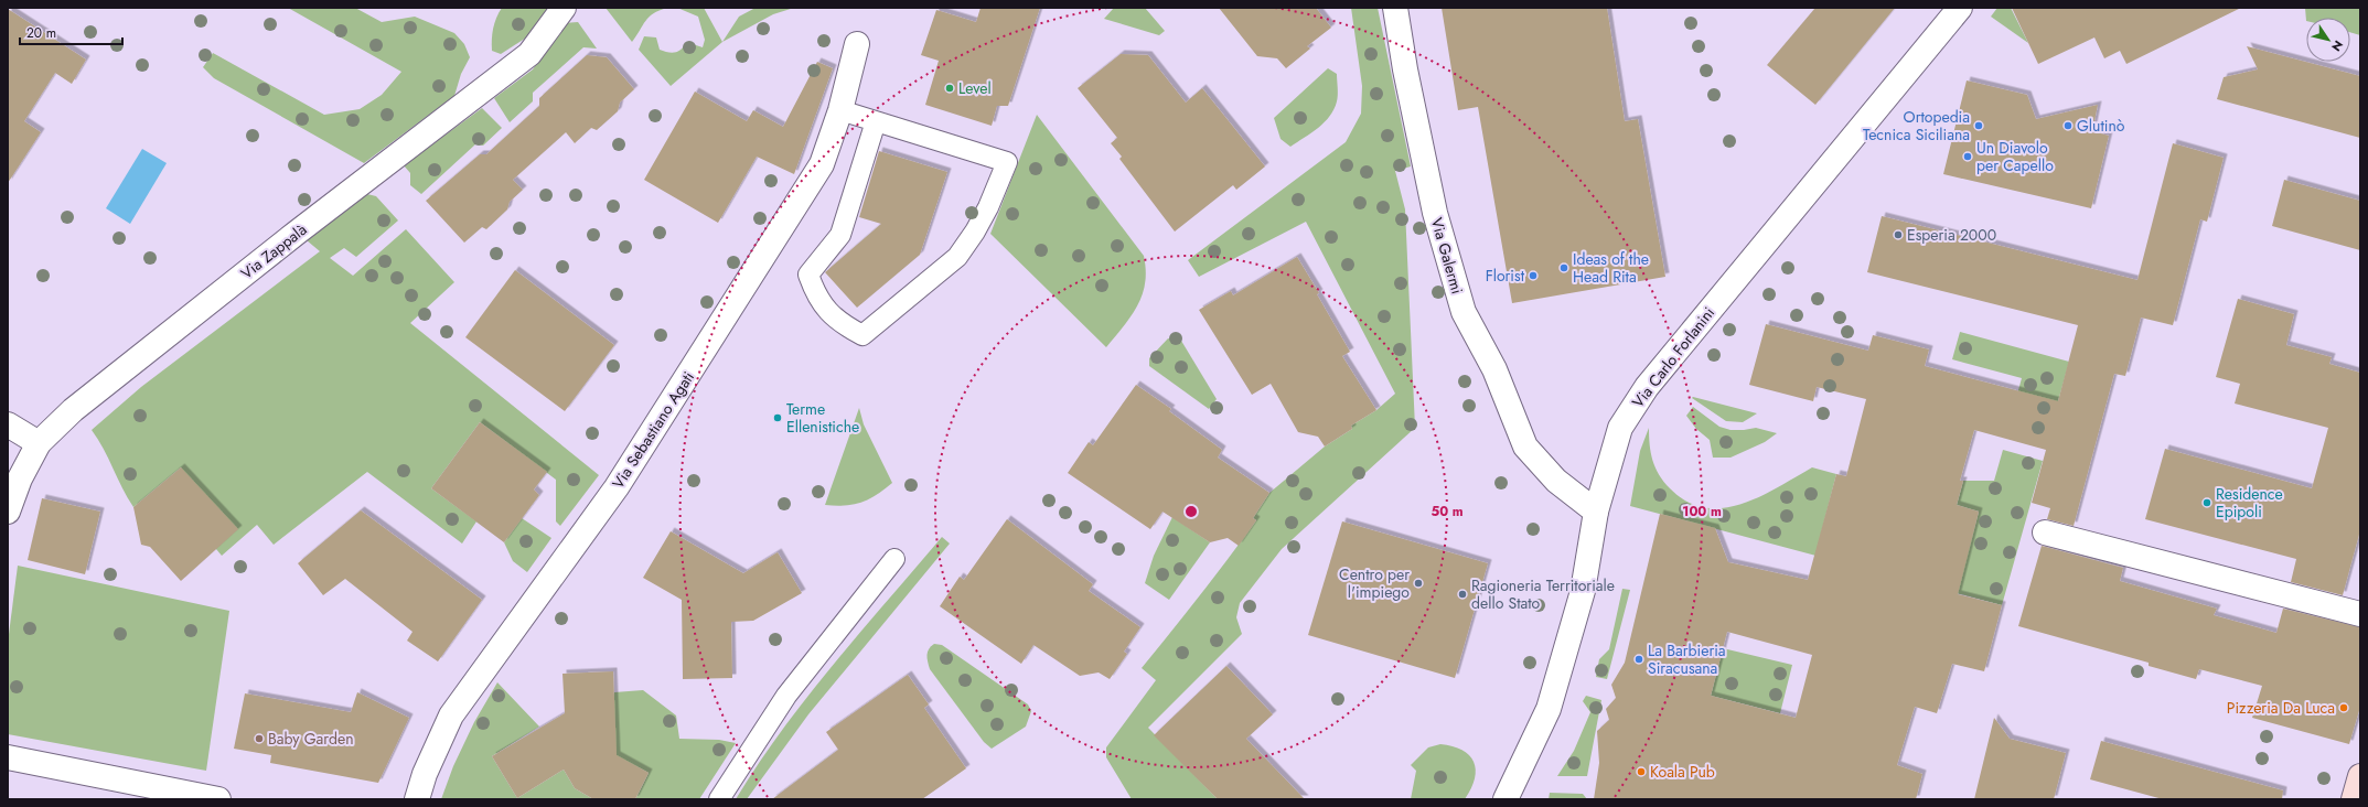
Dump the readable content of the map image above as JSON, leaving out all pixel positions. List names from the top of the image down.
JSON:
{
  "streets": {
    "street": [
      "Via Zappalà",
      "Via Galermi",
      "Via Carlo Forlanini",
      "Via Sebastiano Agati"
    ]
  },
  "crossings": [
    ["Via Galermi", "Via Carlo Forlanini"]
  ],
  "places": [
    "Level",
    "Ortopedia Tecnica Siciliana",
    "Glutinò",
    "Un Diavolo per Capello",
    "Esperia 2000",
    "Ideas of the Head Rita",
    "Florist",
    "Terme Ellenistiche",
    "Residence Epipoli",
    "Centro per l'impiego",
    "Ragioneria Territoriale dello Stato",
    "La Barbieria Siracusana",
    "Pizzeria Da Luca",
    "Baby Garden",
    "Koala Pub"
  ],
  "scale_bar": "20 m",
  "north": "bottom right",
  "rings": ["50 m", "100 m"]
}
